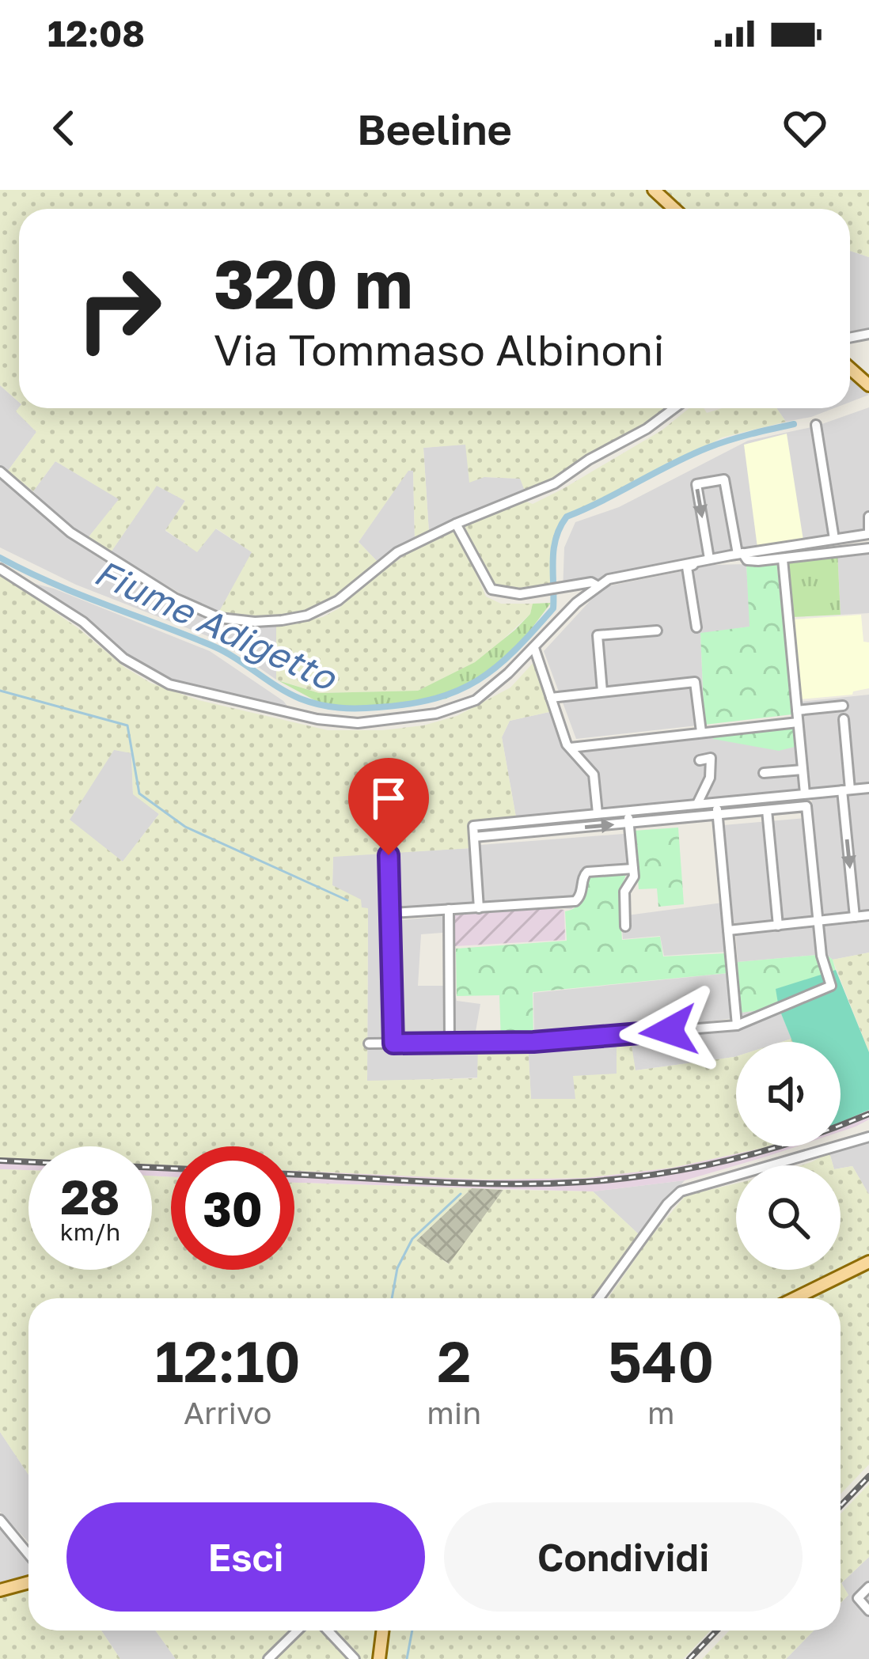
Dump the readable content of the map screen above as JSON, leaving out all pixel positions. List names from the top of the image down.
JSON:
{
  "water": ["Fiume Adigetto"],
  "page": {
    "status": "12:08",
    "header": "Beeline",
    "turn": ["320 m", "Via Tommaso Albinoni"],
    "speed": "28 km/h",
    "limit": "30",
    "eta": [
      "12:10",
      "Arrivo",
      "2",
      "min",
      "540",
      "m"
    ],
    "buttons": ["Esci", "Condividi"]
  }
}
